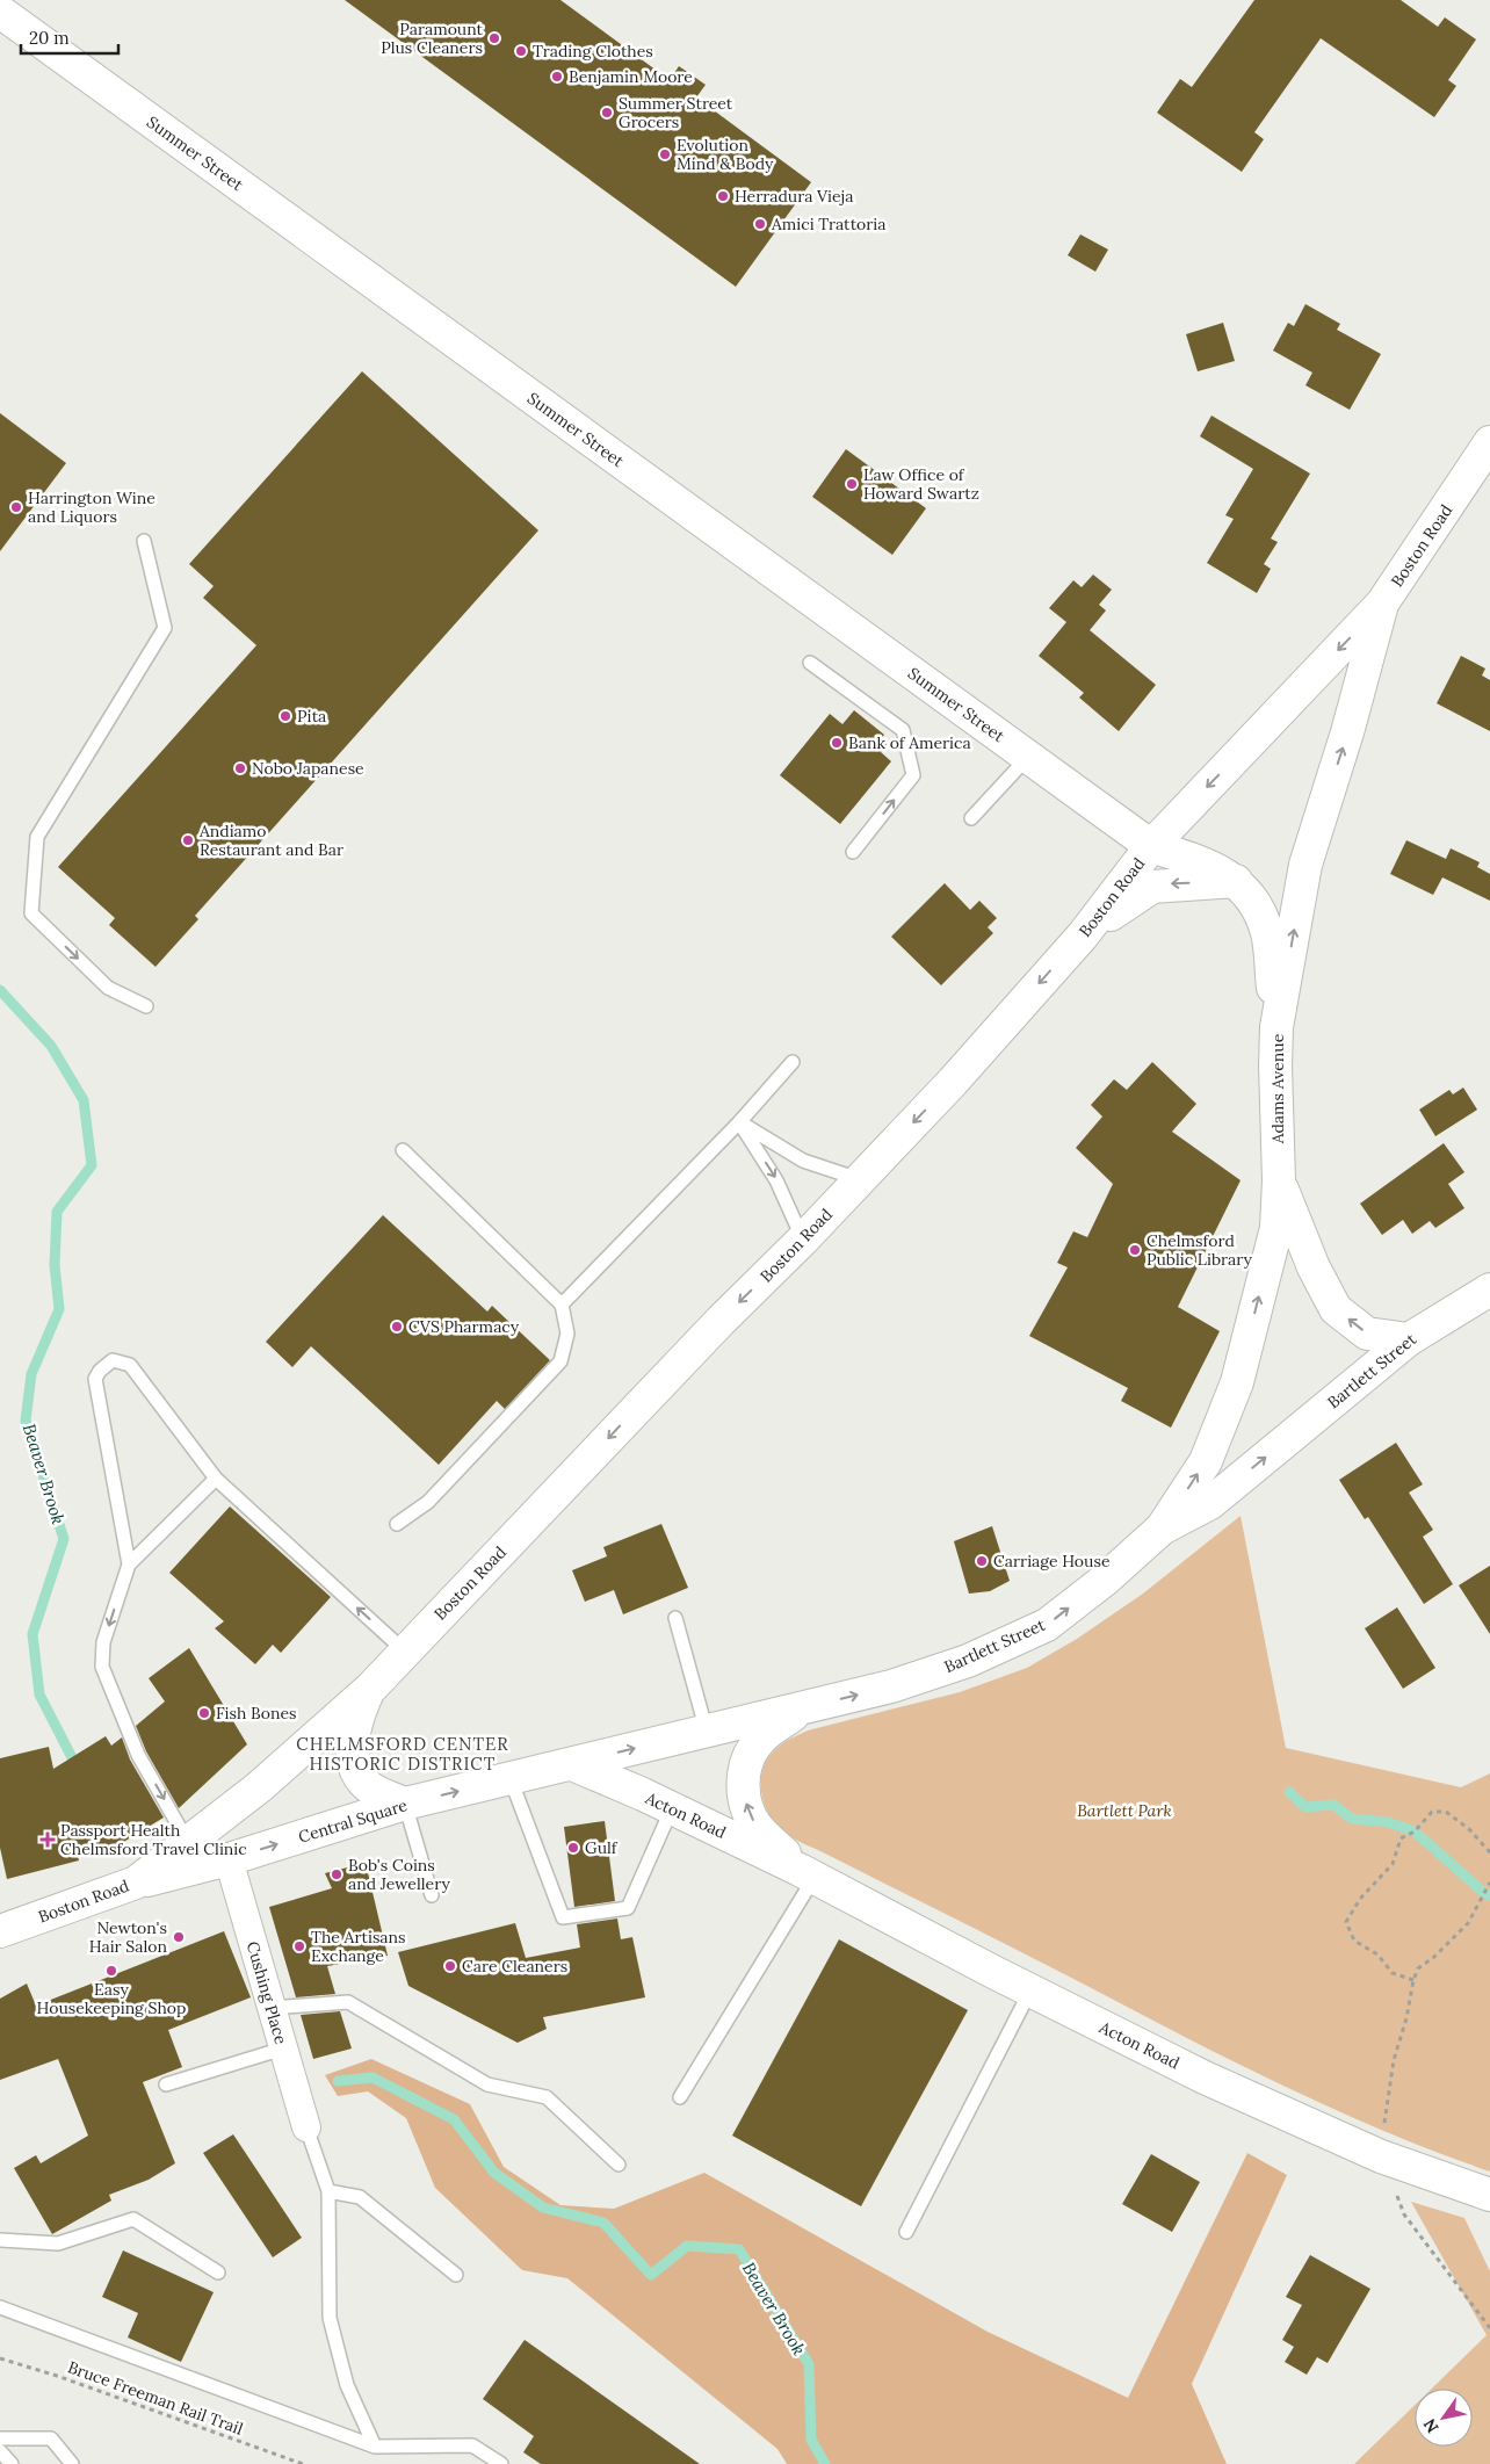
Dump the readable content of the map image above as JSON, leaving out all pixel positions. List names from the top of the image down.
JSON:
{
  "streets": {
    "main road": [
      "Summer Street",
      "Boston Road",
      "Adams Avenue",
      "Bartlett Street",
      "Acton Road",
      "Central Square"
    ],
    "street": ["Cushing Place"],
    "path": ["Bruce Freeman Rail Trail"]
  },
  "crossings": [
    ["Summer Street", "Boston Road"],
    ["Summer Street", "Adams Avenue"],
    ["Boston Road", "Adams Avenue"],
    ["Boston Road", "Central Square"],
    ["Adams Avenue", "Bartlett Street"],
    ["Bartlett Street", "Acton Road"],
    ["Bartlett Street", "Central Square"],
    ["Acton Road", "Central Square"],
    ["Central Square", "Cushing Place"]
  ],
  "one_way": [
    "Boston Road",
    "Adams Avenue",
    "Bartlett Street",
    "Central Square"
  ],
  "districts": ["CHELMSFORD CENTER HISTORIC DISTRICT"],
  "water": ["Beaver Brook"],
  "parks": ["Bartlett Park"],
  "places": {
    "other": [
      "Paramount Plus Cleaners",
      "Trading Clothes",
      "Benjamin Moore",
      "Summer Street Grocers",
      "Evolution Mind & Body",
      "Herradura Vieja",
      "Amici Trattoria",
      "Law Office of Howard Swartz",
      "Harrington Wine and Liquors",
      "Pita",
      "Bank of America",
      "Nobo Japanese",
      "Andiamo Restaurant and Bar",
      "Chelmsford Public Library",
      "CVS Pharmacy",
      "Carriage House",
      "Fish Bones",
      "Gulf",
      "Bob's Coins and Jewellery",
      "Newton's Hair Salon",
      "The Artisans Exchange",
      "Care Cleaners",
      "Easy Housekeeping Shop"
    ],
    "health": ["Passport Health Chelmsford Travel Clinic"]
  },
  "scale_bar": "20 m",
  "north": "bottom left"
}
